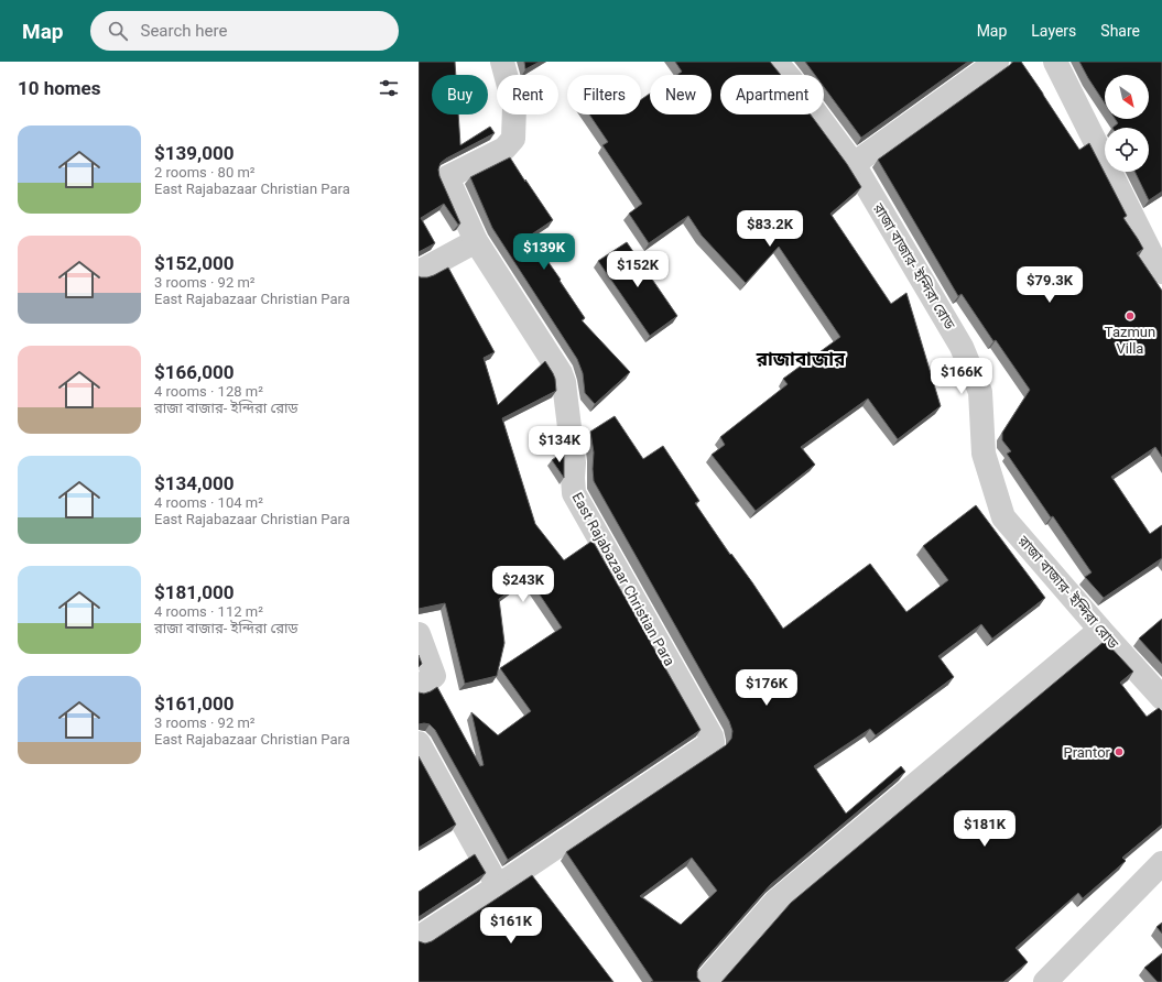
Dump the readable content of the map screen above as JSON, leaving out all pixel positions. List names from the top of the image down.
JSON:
{
  "streets": {
    "street": ["রাজা বাজার- ইন্দিরা রোড", "East Rajabazaar Christian Para"]
  },
  "districts": ["রাজাবাজার"],
  "places": ["Tazmun Villa", "Prantor"],
  "north": "bottom right",
  "page": {
    "header": "Map",
    "search": "Search here",
    "nav": ["Map", "Layers", "Share"],
    "heading": "10 homes",
    "chip": [
      "Buy",
      "Rent",
      "Filters",
      "New",
      "Apartment"
    ],
    "list": [
      {
        "name": "$139,000",
        "note": "2 rooms · 80 m² · East Rajabazaar Christian Para"
      },
      {
        "name": "$152,000",
        "note": "3 rooms · 92 m² · East Rajabazaar Christian Para"
      },
      {
        "name": "$166,000",
        "note": "4 rooms · 128 m² · রাজা বাজার- ইন্দিরা রোড"
      },
      {
        "name": "$134,000",
        "note": "4 rooms · 104 m² · East Rajabazaar Christian Para"
      },
      {
        "name": "$181,000",
        "note": "4 rooms · 112 m² · রাজা বাজার- ইন্দিরা রোড"
      },
      {
        "name": "$161,000",
        "note": "3 rooms · 92 m² · East Rajabazaar Christian Para"
      }
    ],
    "price": [
      "$83.2K",
      "$139K",
      "$152K",
      "$79.3K",
      "$166K",
      "$134K",
      "$243K",
      "$176K",
      "$181K",
      "$161K"
    ]
  }
}
